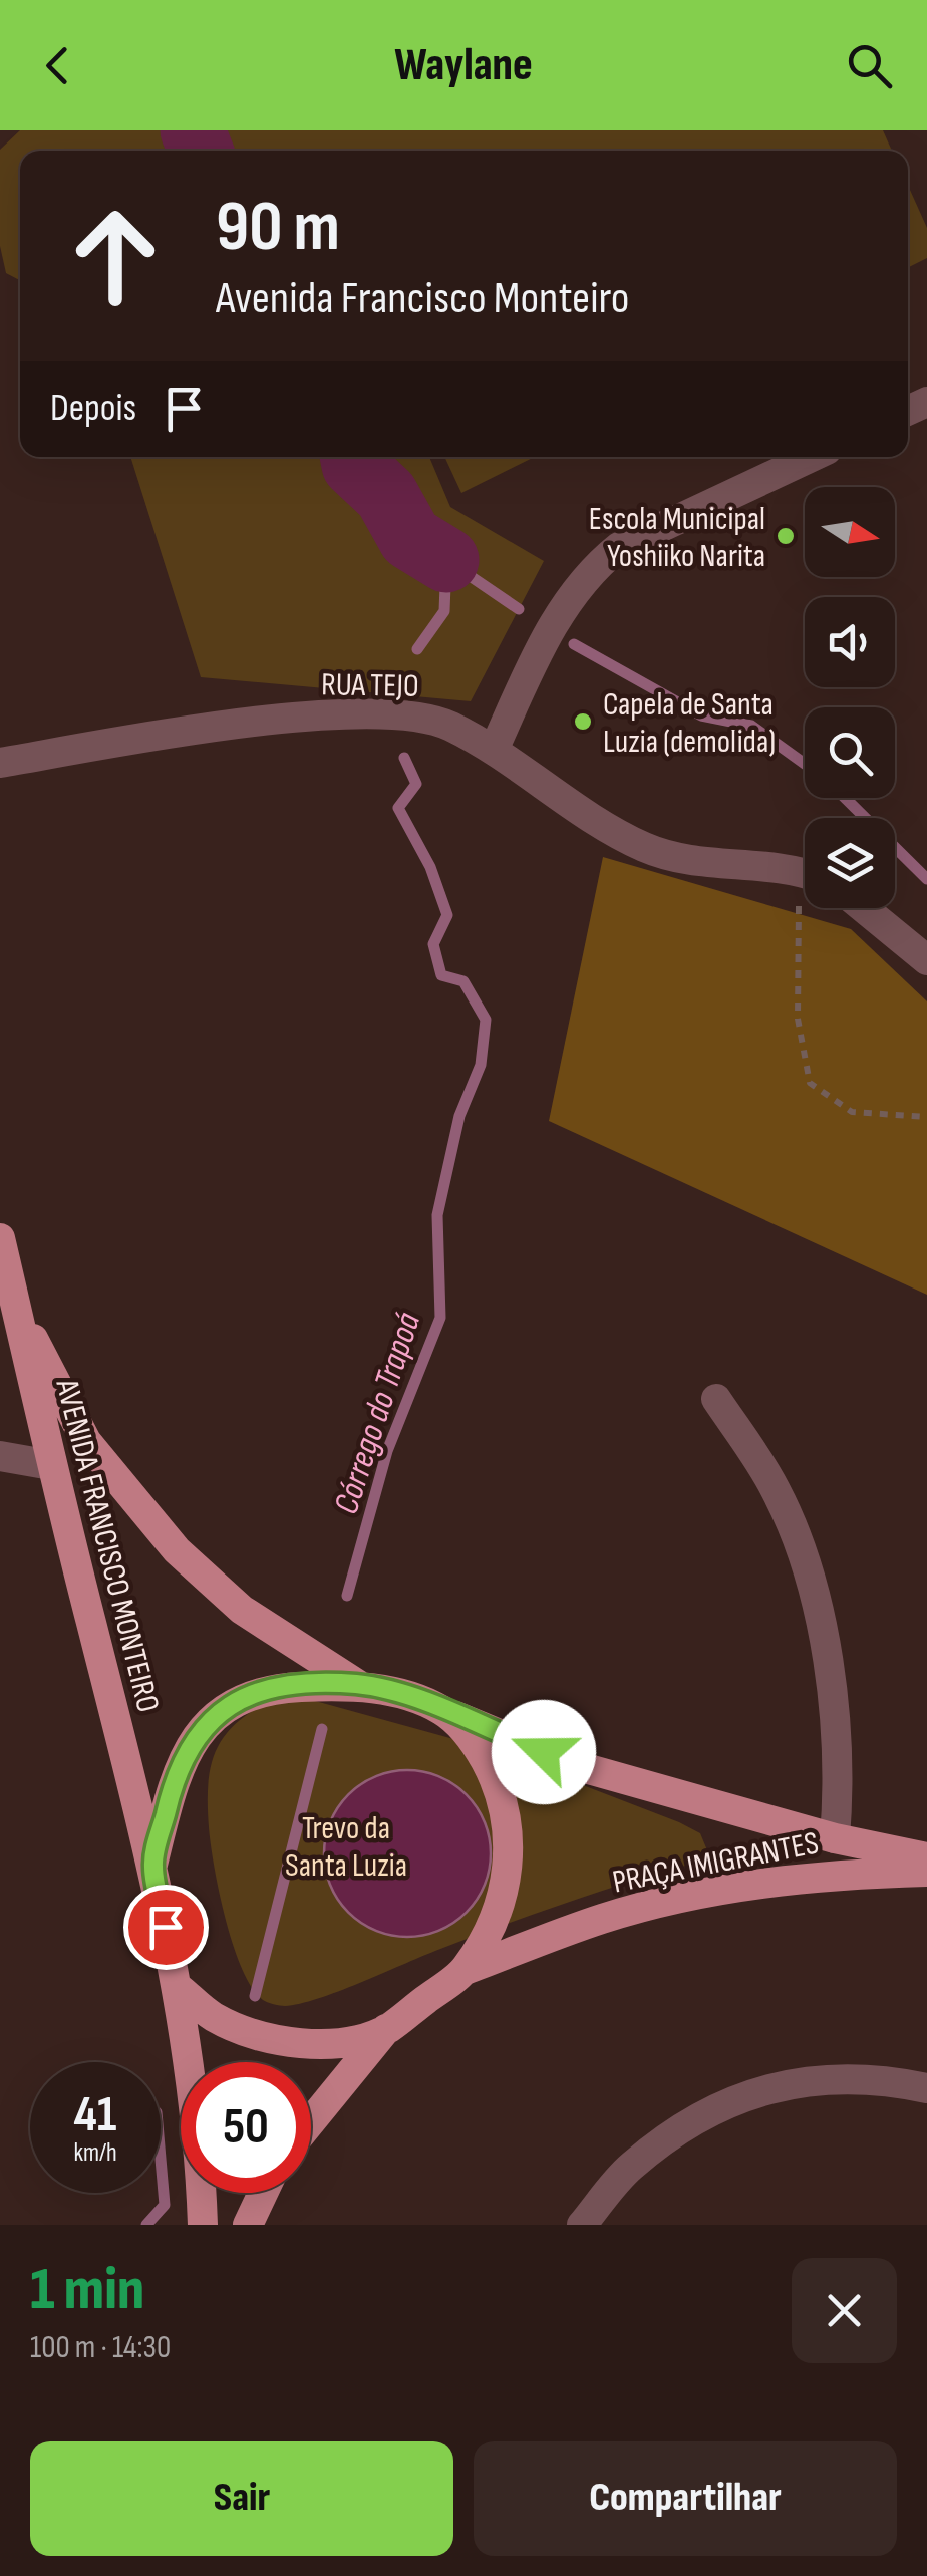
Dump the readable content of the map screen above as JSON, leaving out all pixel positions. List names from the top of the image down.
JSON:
{
  "streets": {
    "main road": ["AVENIDA FRANCISCO MONTEIRO", "PRAÇA IMIGRANTES"],
    "street": ["RUA TEJO"]
  },
  "water": ["Córrego do Trapoá"],
  "parks": ["Trevo da Santa Luzia"],
  "places": ["Escola Municipal Yoshiiko Narita", "Capela de Santa Luzia (demolida)"],
  "north": "right",
  "page": {
    "header": "Waylane",
    "turn": ["90 m", "Avenida Francisco Monteiro"],
    "then": "Depois",
    "speed": "41 km/h",
    "limit": "50",
    "heading": ["1 min", "100 m · 14:30"],
    "buttons": ["Sair", "Compartilhar"]
  }
}
